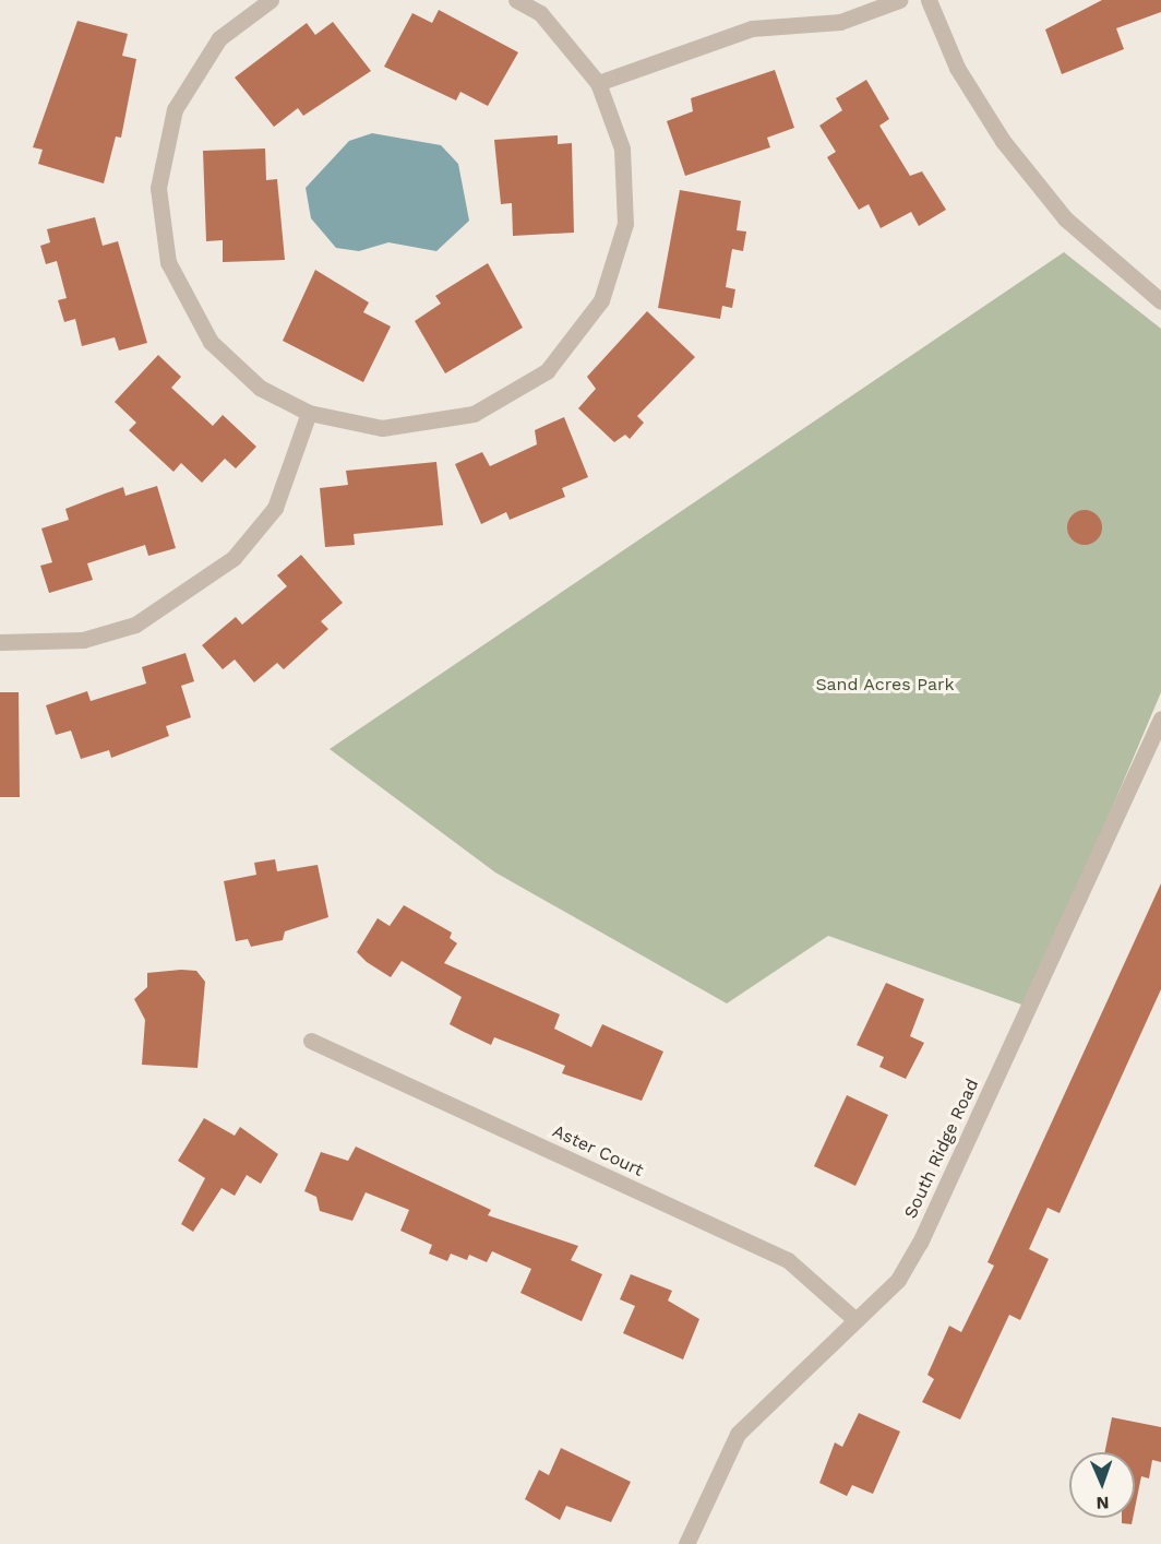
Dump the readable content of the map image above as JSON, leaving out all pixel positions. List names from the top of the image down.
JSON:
{
  "streets": {
    "street": ["South Ridge Road", "Aster Court"]
  },
  "crossings": [
    ["South Ridge Road", "Aster Court"]
  ],
  "parks": ["Sand Acres Park"],
  "north": "bottom"
}
